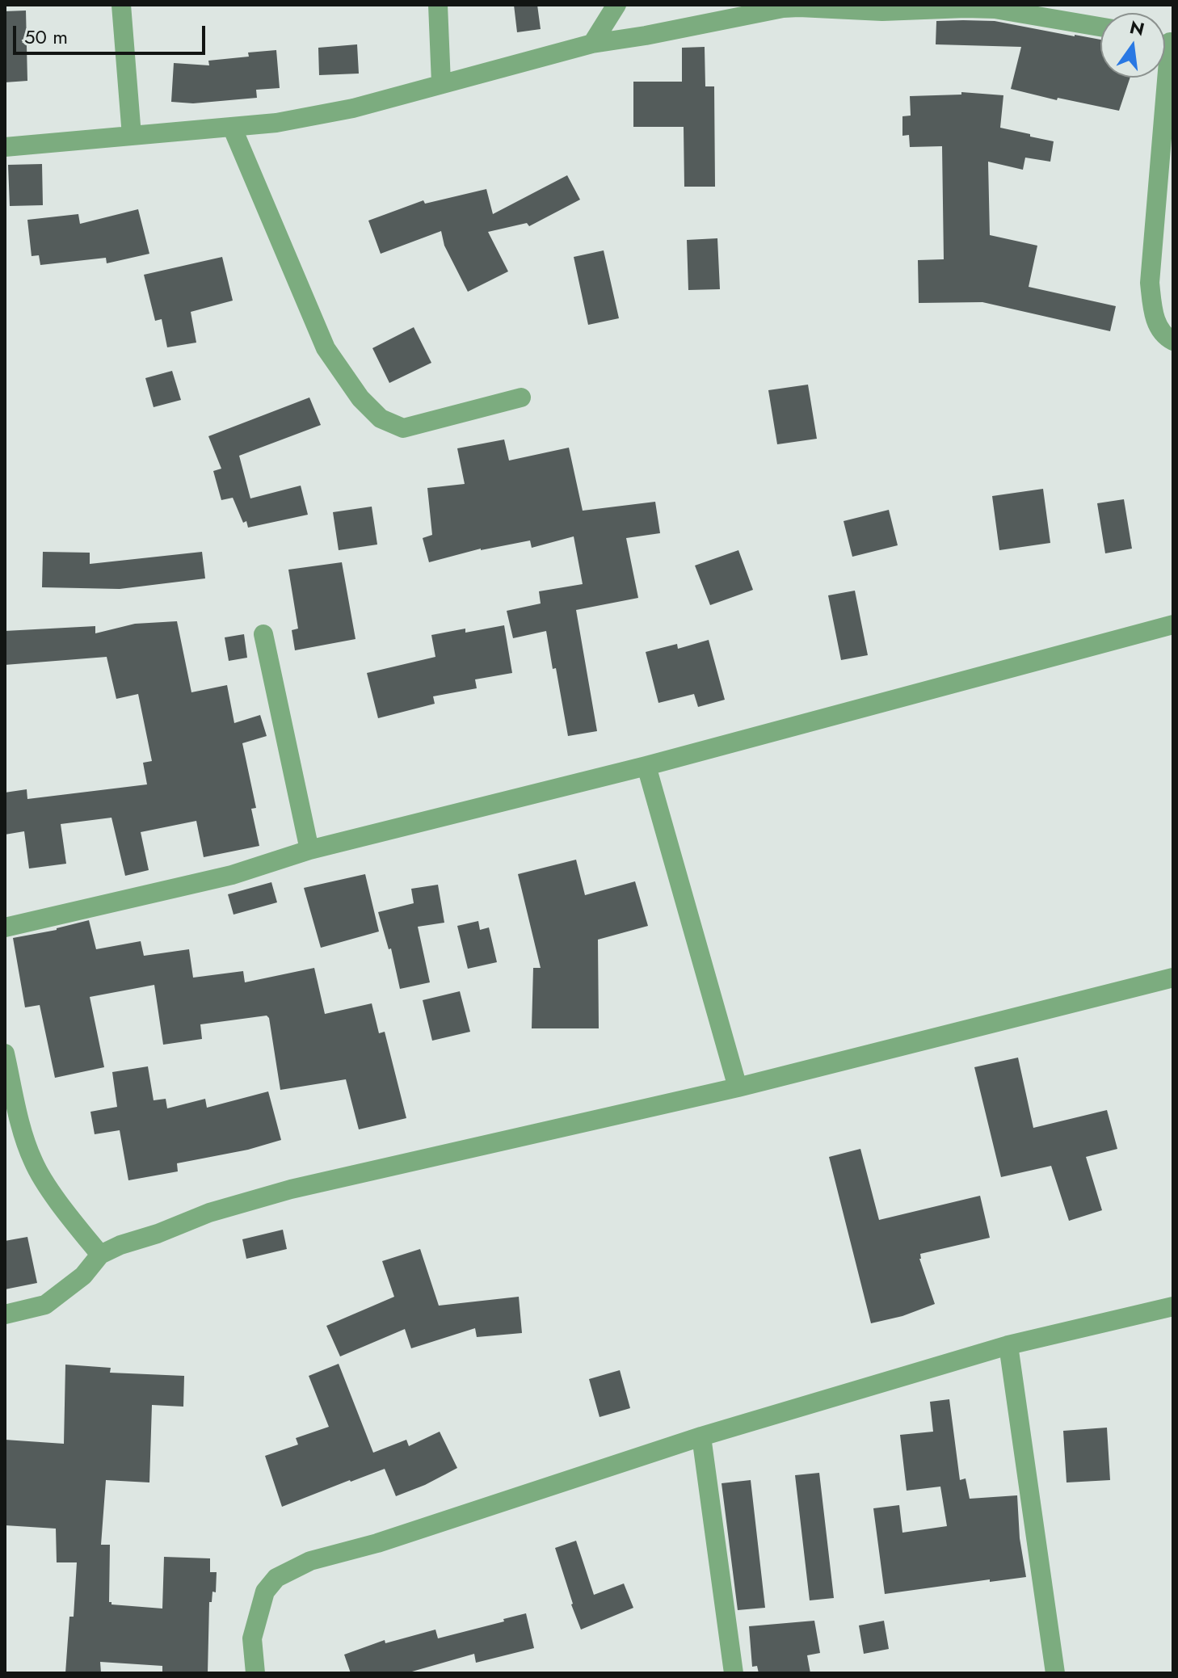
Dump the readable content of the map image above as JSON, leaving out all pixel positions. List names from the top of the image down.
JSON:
{
  "scale_bar": "50 m",
  "north": "top"
}
